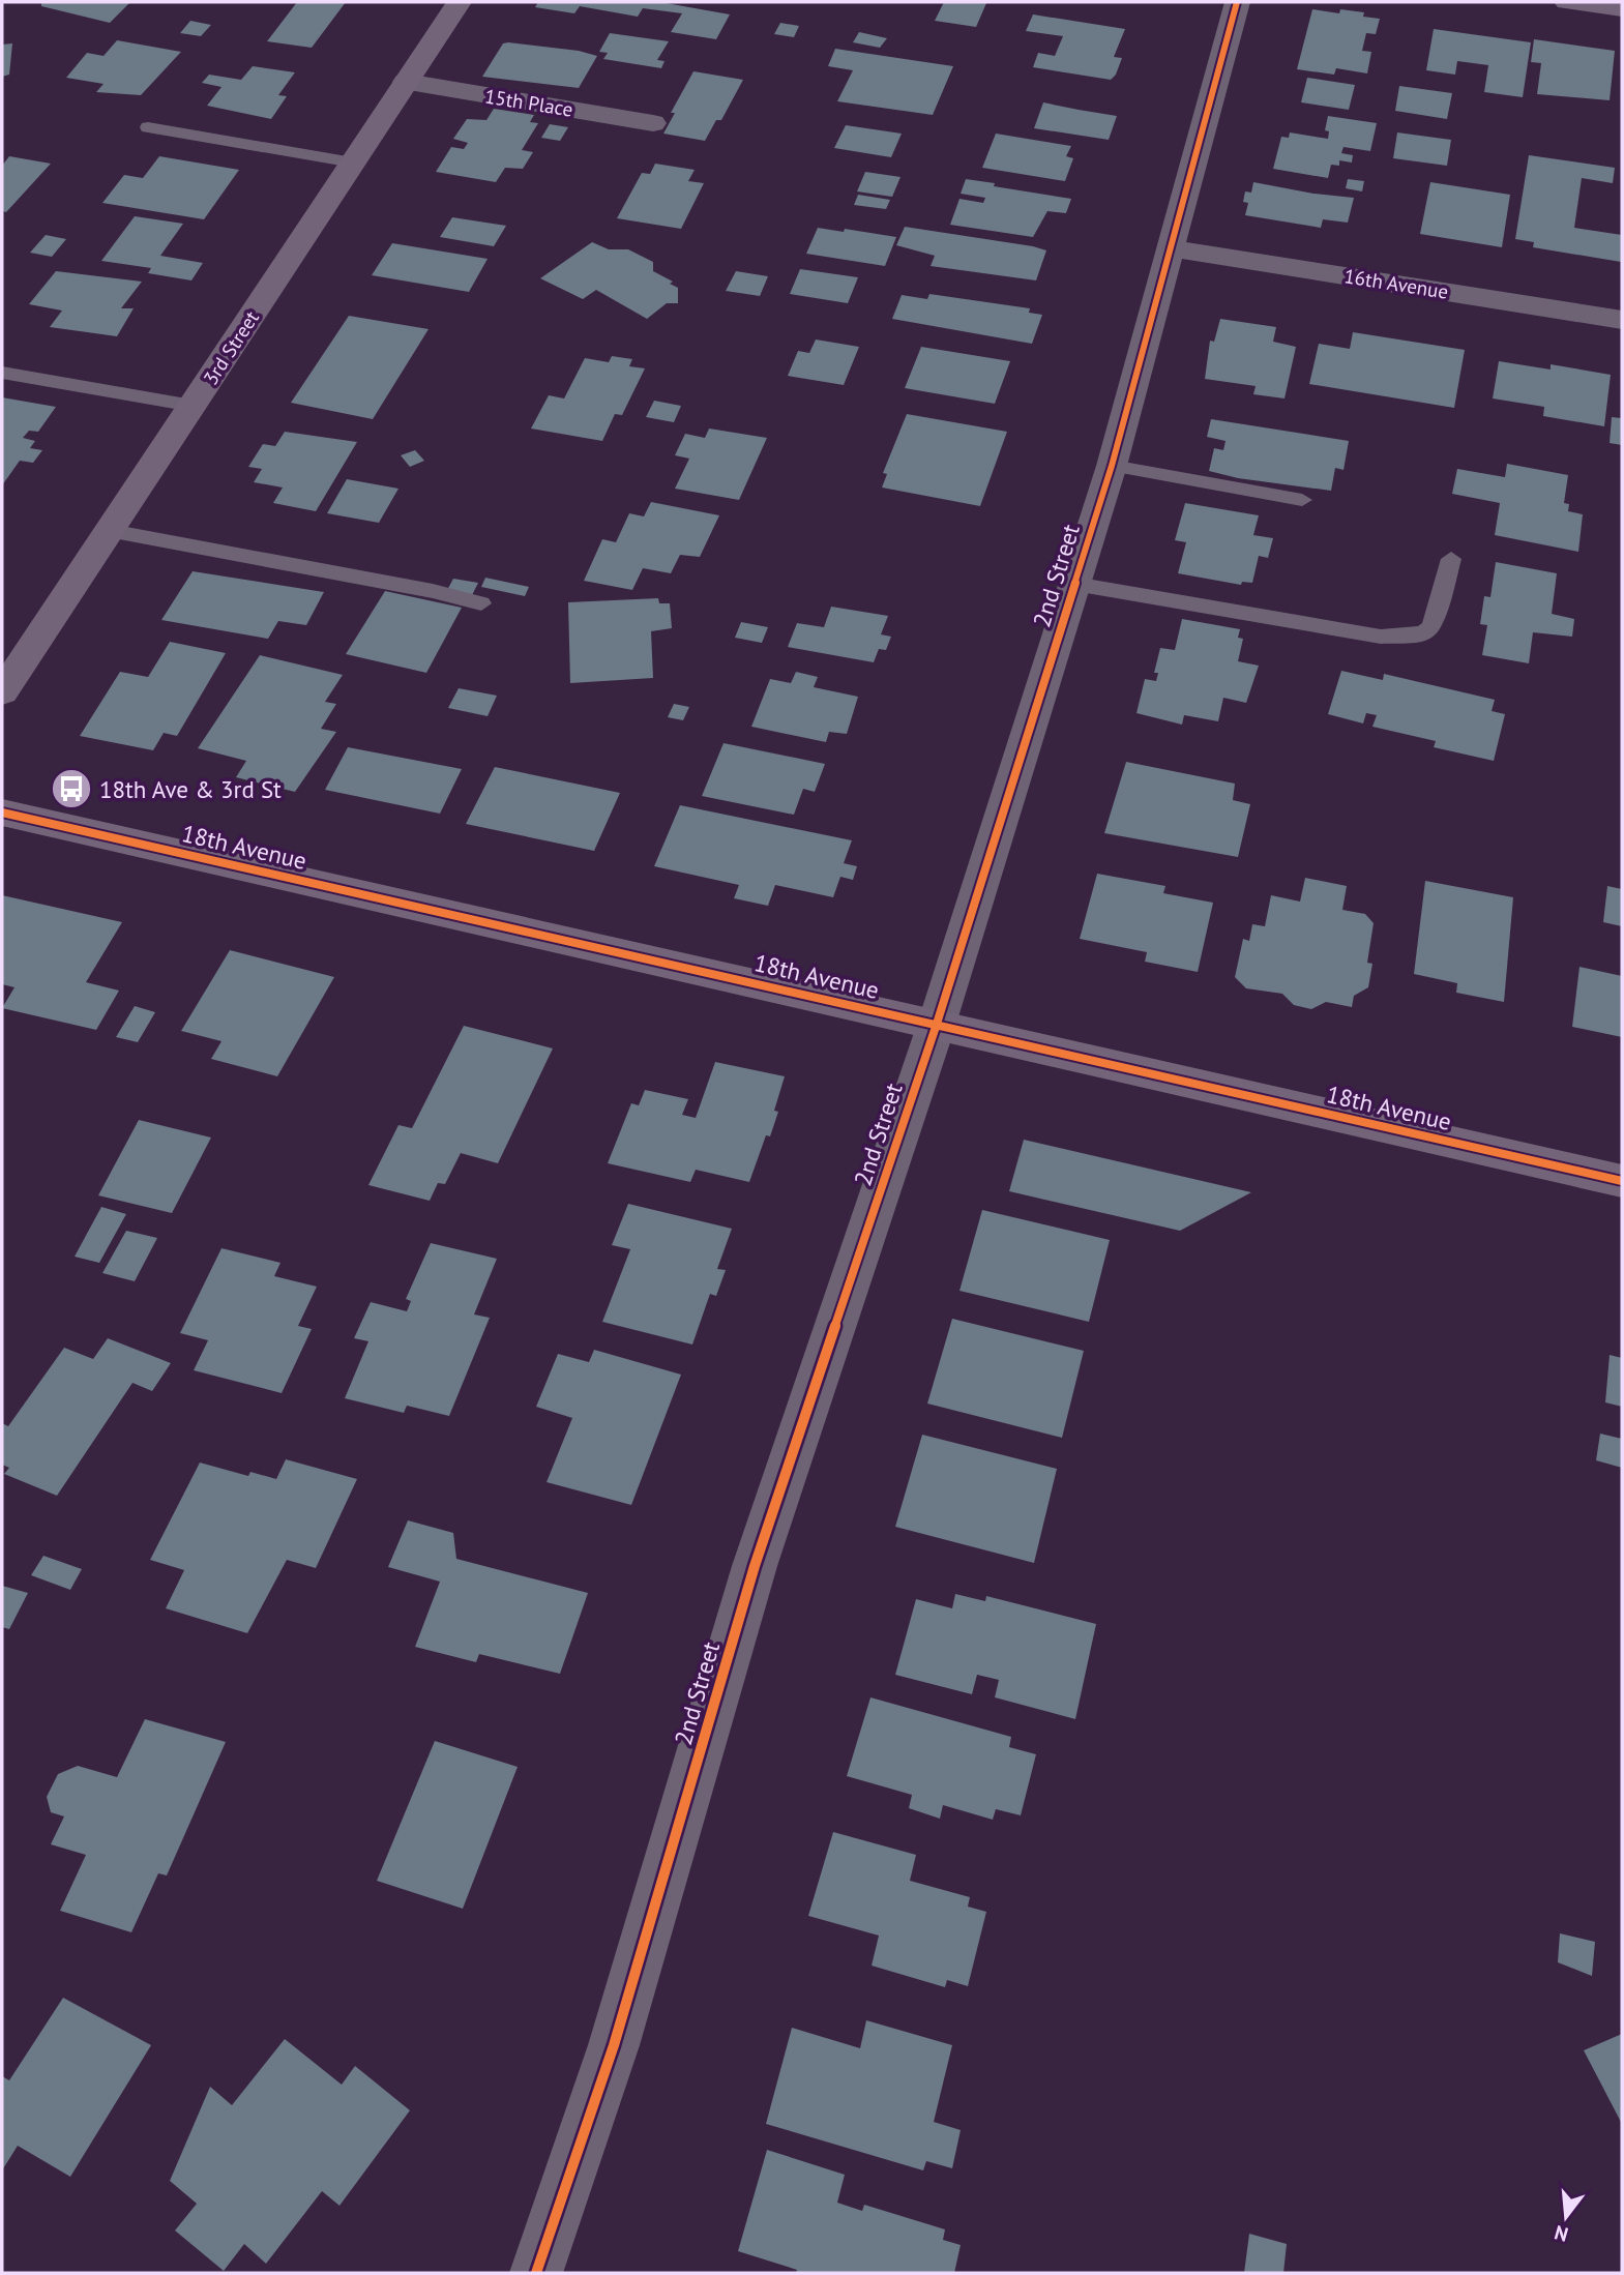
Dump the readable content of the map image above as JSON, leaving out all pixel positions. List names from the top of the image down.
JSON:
{
  "streets": {
    "street": [
      "15th Place",
      "16th Avenue",
      "3rd Street",
      "2nd Street",
      "18th Avenue"
    ]
  },
  "crossings": [
    ["15th Place", "3rd Street"],
    ["16th Avenue", "2nd Street"],
    ["2nd Street", "18th Avenue"]
  ],
  "places": {
    "bus stop": ["18th Ave & 3rd St"]
  },
  "north": "bottom"
}
